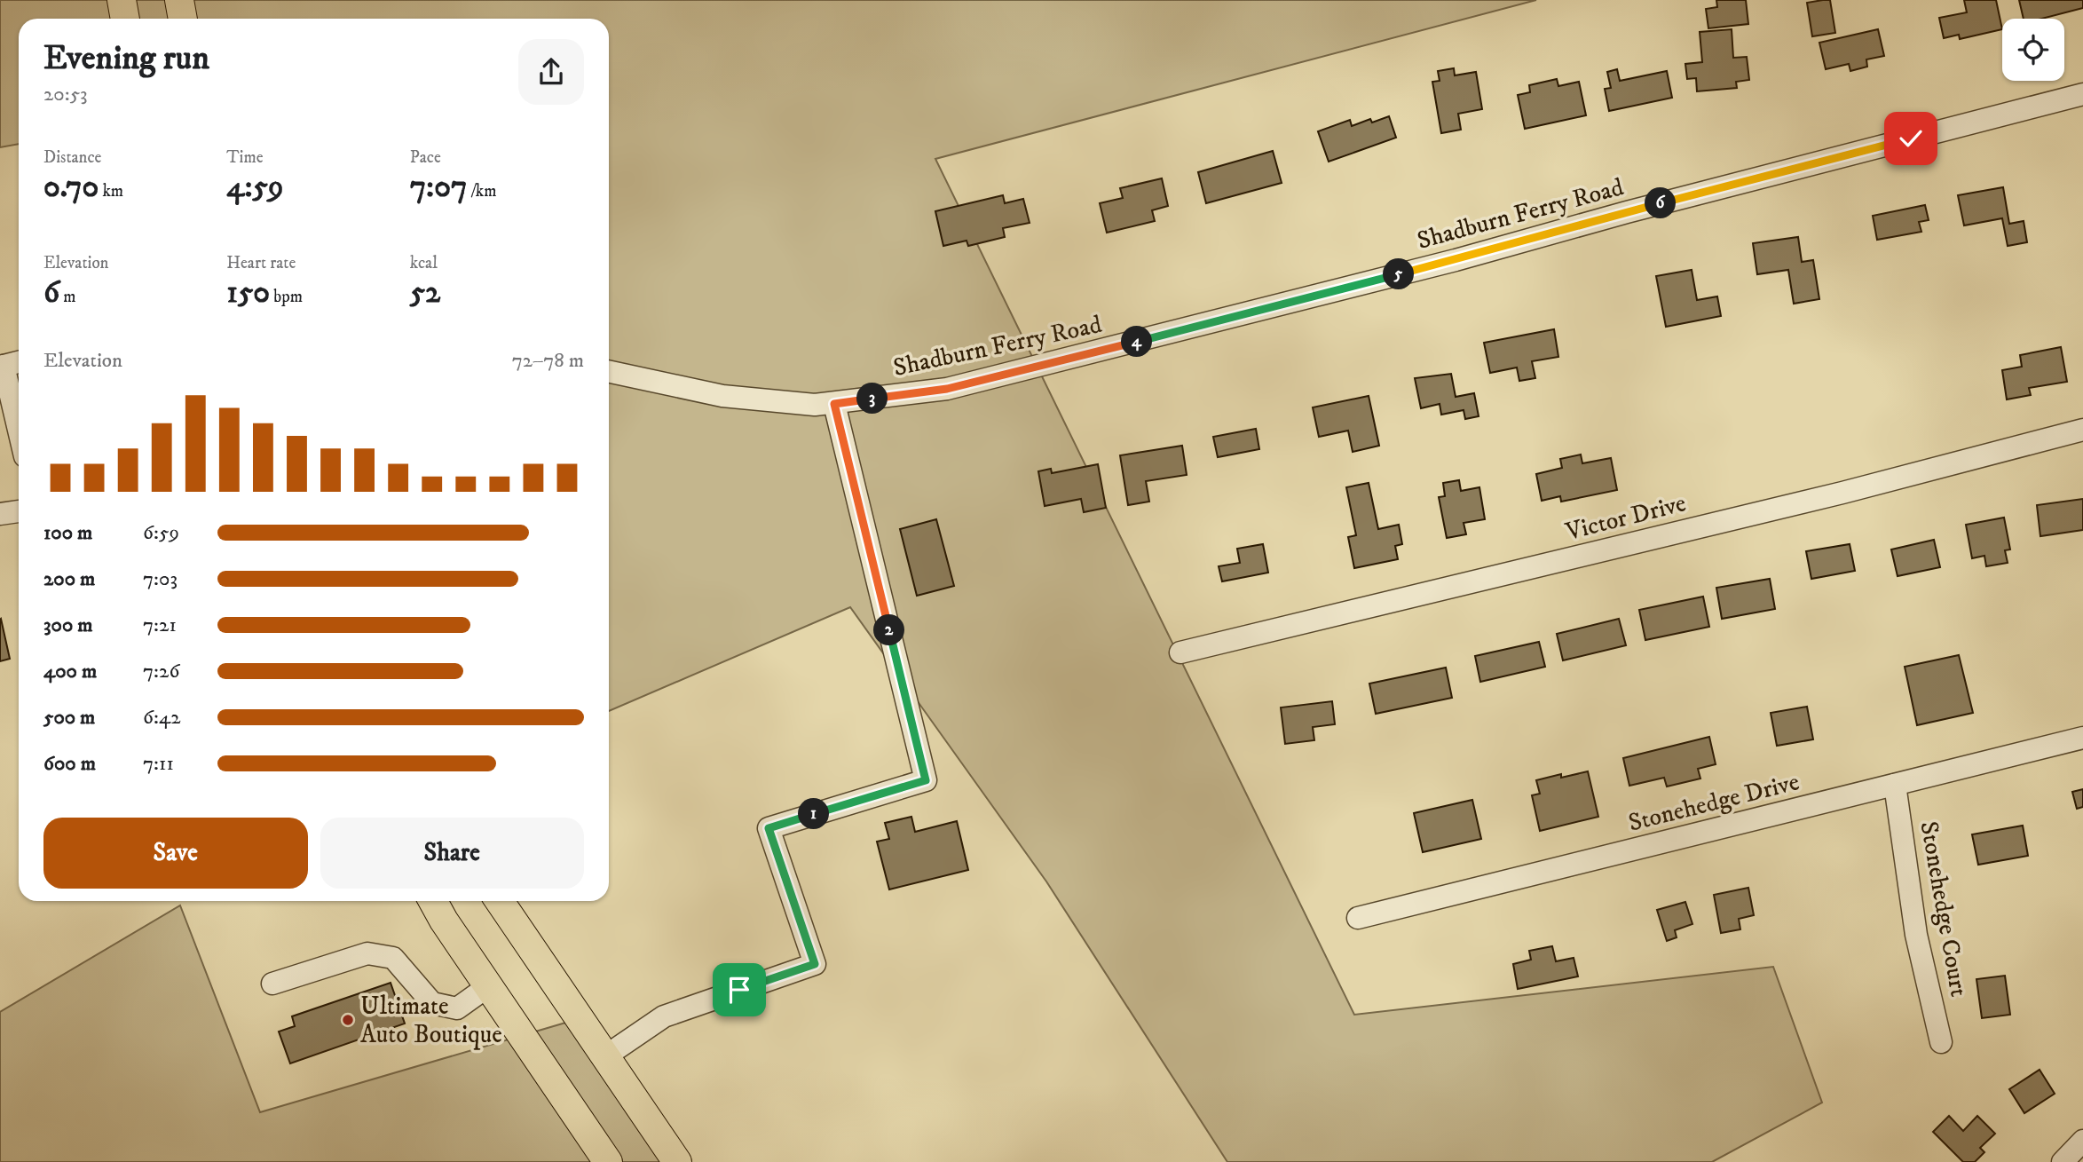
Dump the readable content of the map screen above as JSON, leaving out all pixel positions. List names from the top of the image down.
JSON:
{
  "streets": {
    "street": [
      "Shadburn Ferry Road",
      "Victor Drive",
      "Stonehedge Drive",
      "Stonehedge Court"
    ]
  },
  "crossings": [
    ["Stonehedge Drive", "Stonehedge Court"]
  ],
  "places": ["Ultimate Auto Boutique"],
  "page": {
    "heading": ["Evening run", "20:53"],
    "stats": [
      ["Distance", "0.70 km"],
      ["Time", "4:59"],
      ["Pace", "7:07 /km"],
      ["Elevation", "6 m"],
      ["Heart rate", "150 bpm"],
      ["kcal", "52"]
    ],
    "pins": [
      "6",
      "5",
      "4",
      "3",
      "2",
      "1"
    ],
    "chart": ["Elevation", "72–78 m"],
    "list": [
      {
        "name": "100 m",
        "note": "6:59"
      },
      {
        "name": "200 m",
        "note": "7:03"
      },
      {
        "name": "300 m",
        "note": "7:21"
      },
      {
        "name": "400 m",
        "note": "7:26"
      },
      {
        "name": "500 m",
        "note": "6:42"
      },
      {
        "name": "600 m",
        "note": "7:11"
      }
    ],
    "buttons": ["Save", "Share"]
  }
}
